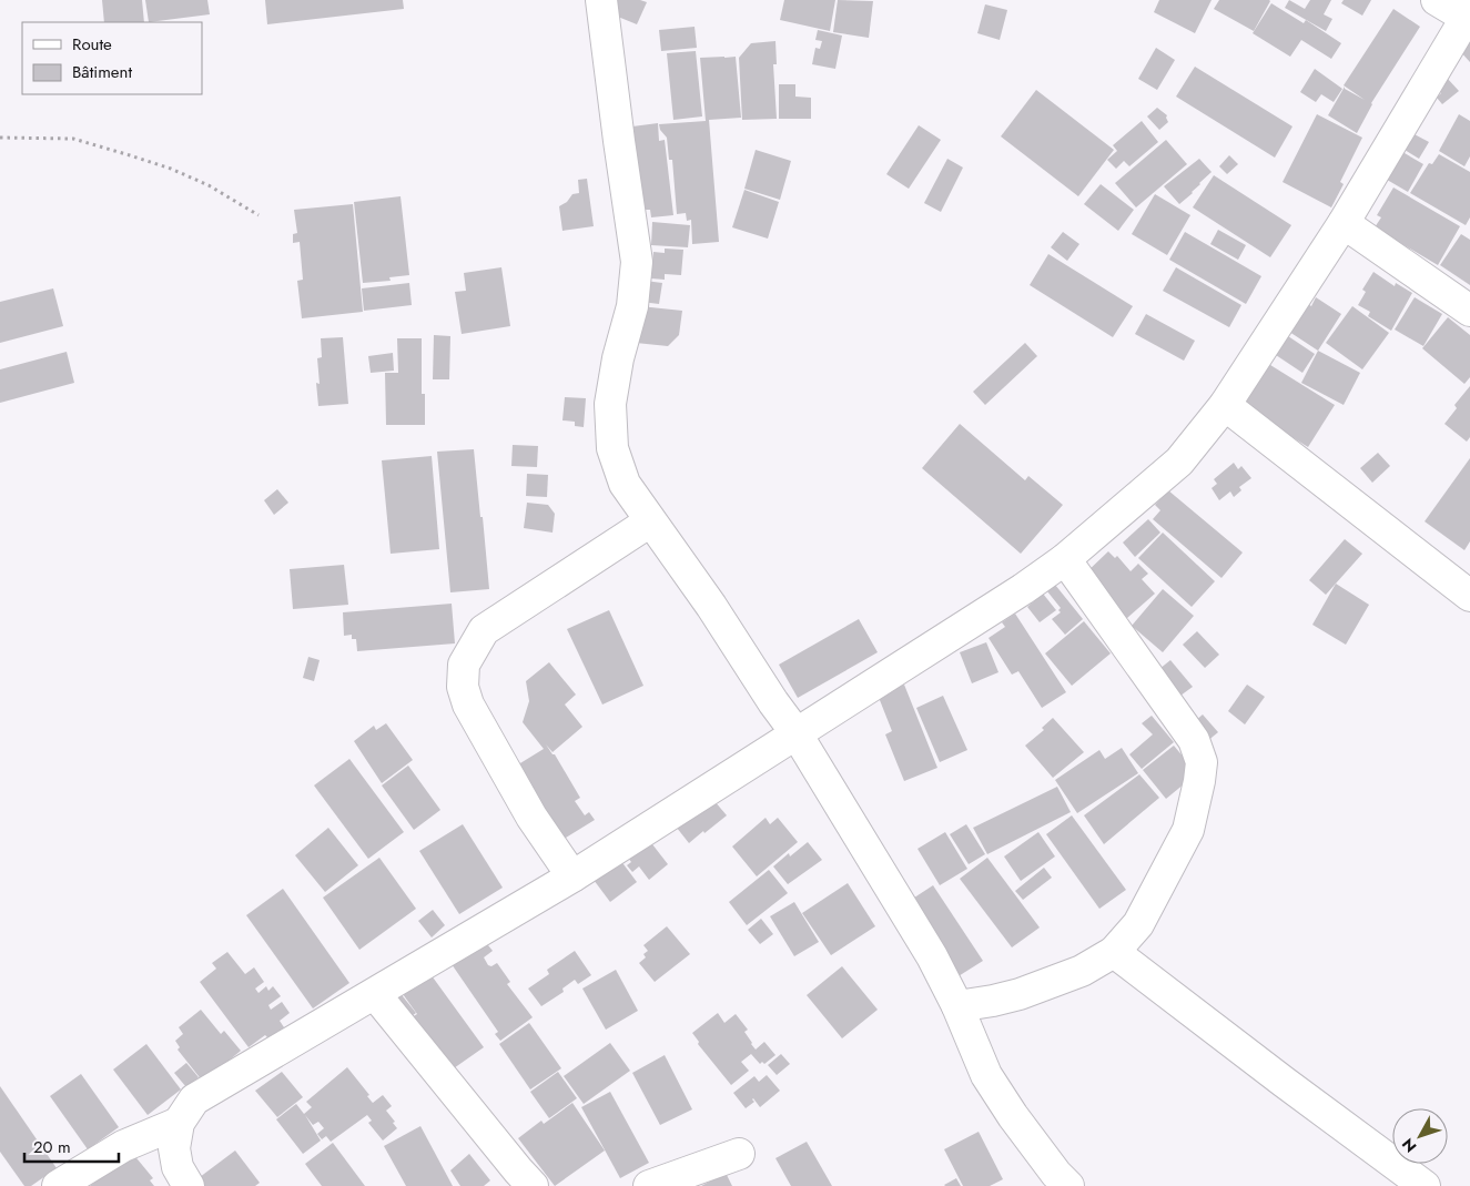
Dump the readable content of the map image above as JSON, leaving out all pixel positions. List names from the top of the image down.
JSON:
{
  "legend": ["Route", "Bâtiment"],
  "scale_bar": "20 m",
  "north": "bottom left"
}
